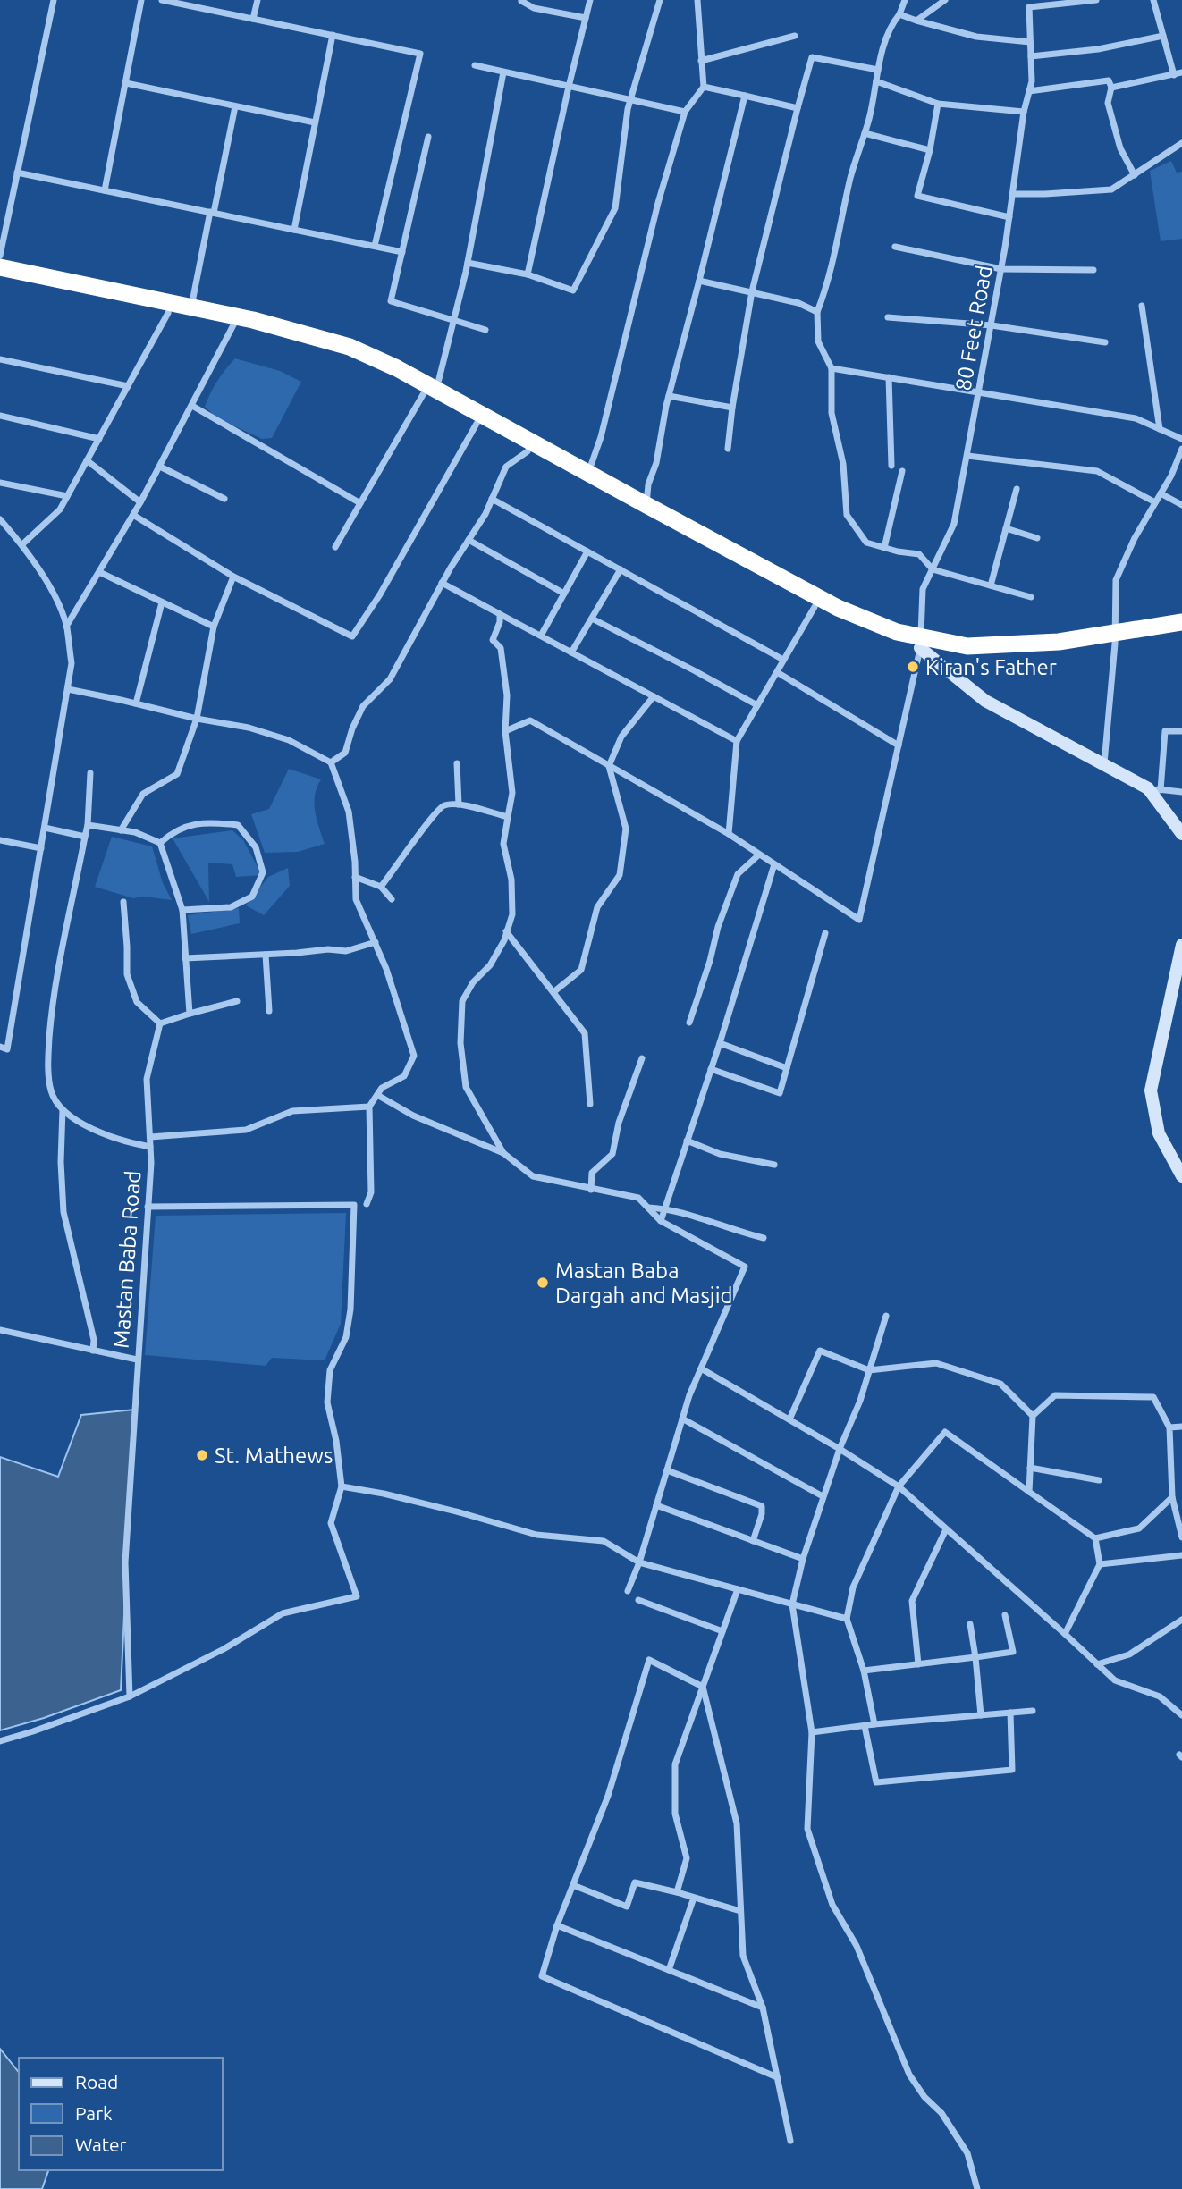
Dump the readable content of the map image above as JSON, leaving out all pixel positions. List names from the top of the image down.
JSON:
{
  "streets": {
    "street": ["80 Feet Road", "Mastan Baba Road"]
  },
  "places": ["Kiran's Father", "Mastan Baba Dargah and Masjid", "St. Mathews"],
  "legend": ["Road", "Park", "Water"]
}
